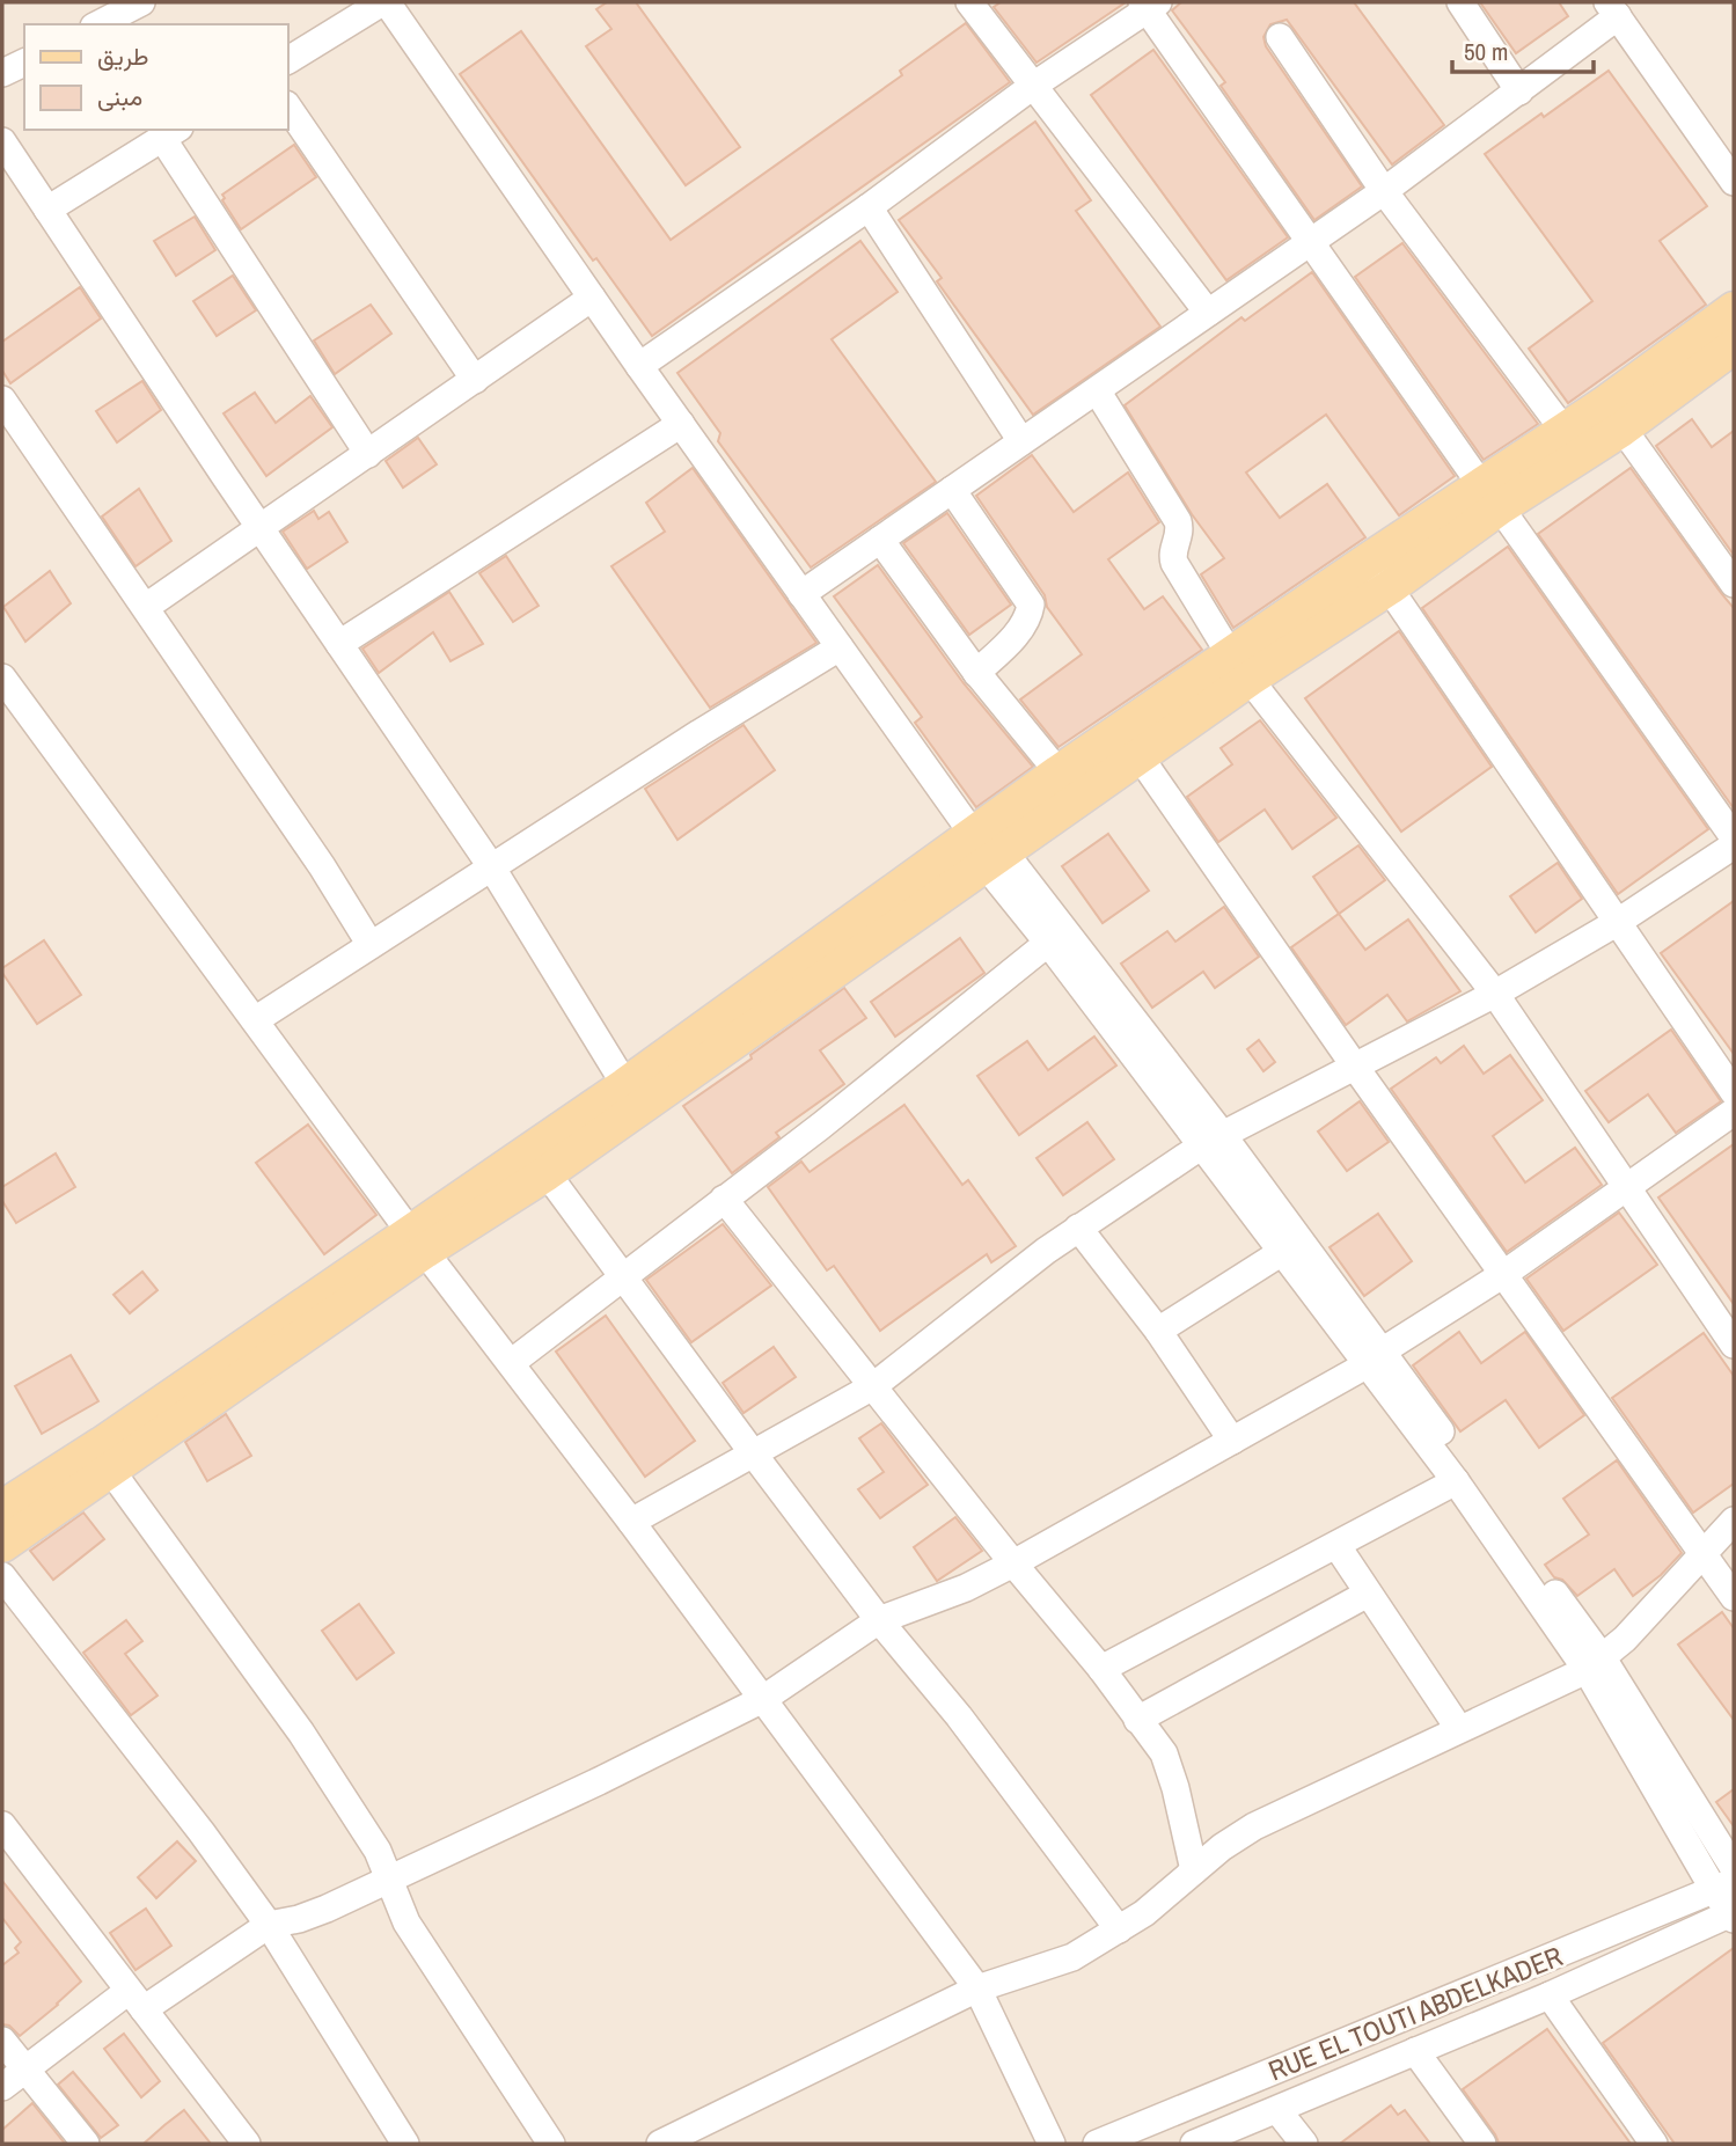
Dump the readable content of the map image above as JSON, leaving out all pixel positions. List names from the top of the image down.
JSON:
{
  "streets": {
    "street": ["RUE EL TOUTI ABDELKADER"]
  },
  "legend": ["طريق", "مبنى"],
  "scale_bar": "50 m"
}
